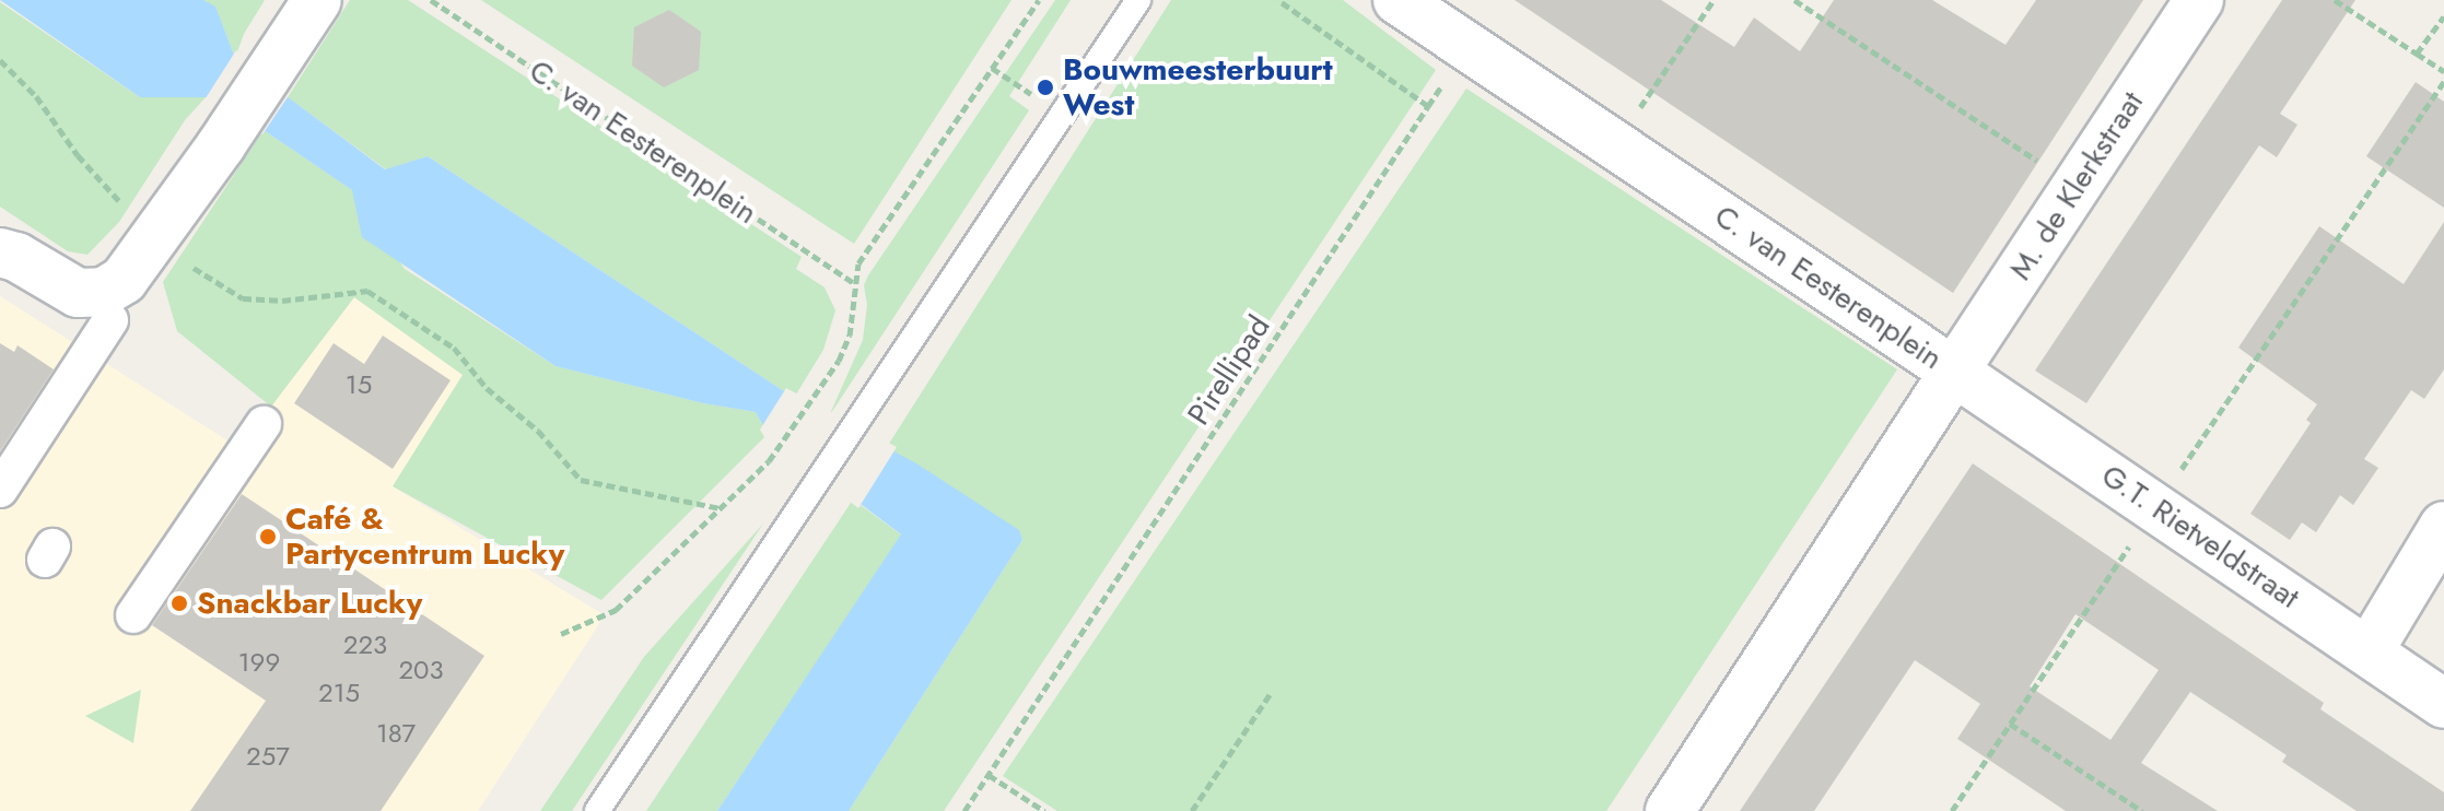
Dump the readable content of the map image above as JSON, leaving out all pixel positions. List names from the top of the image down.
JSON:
{
  "streets": {
    "street": ["C. van Eesterenplein", "M. de Klerkstraat", "G.T. Rietveldstraat"],
    "path": ["Pirellipad"]
  },
  "crossings": [
    ["C. van Eesterenplein", "M. de Klerkstraat"],
    ["C. van Eesterenplein", "G.T. Rietveldstraat"],
    ["M. de Klerkstraat", "G.T. Rietveldstraat"]
  ],
  "places": ["Bouwmeesterbuurt West", "Café & Partycentrum Lucky", "Snackbar Lucky"],
  "house_numbers": [
    "15",
    "223",
    "199",
    "203",
    "215",
    "187",
    "257"
  ]
}
